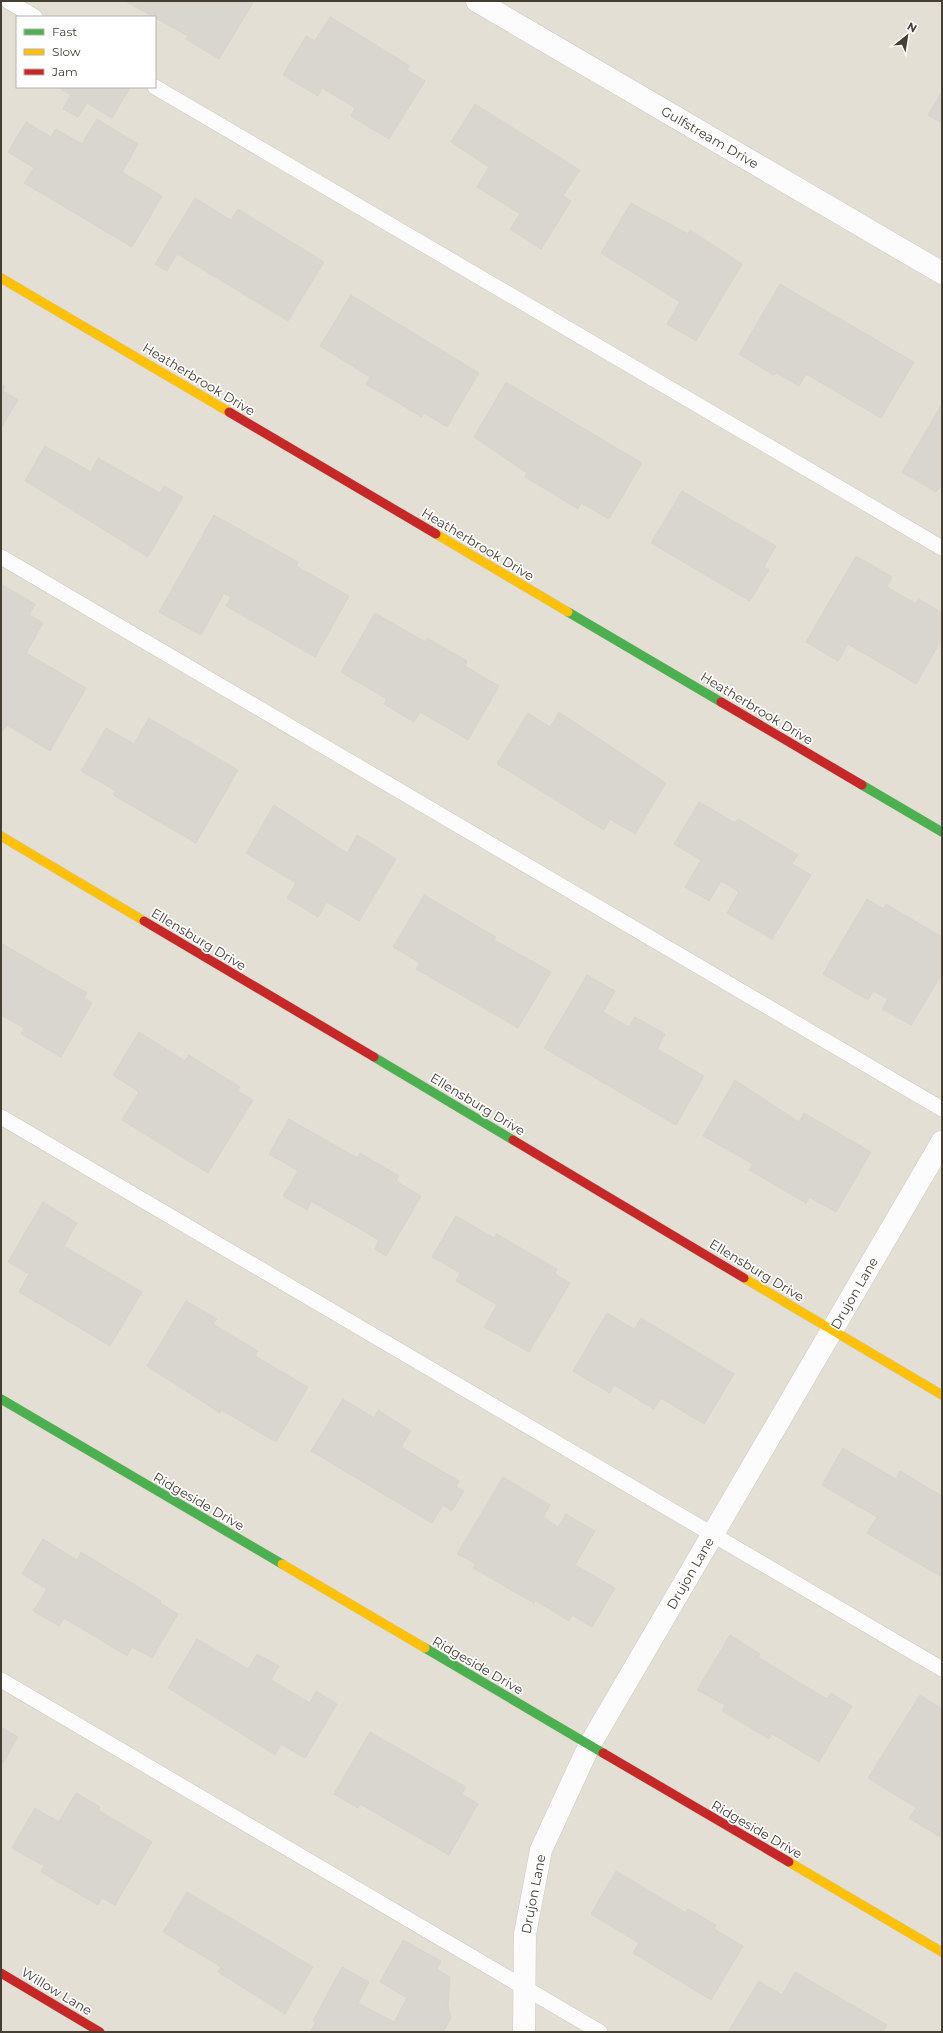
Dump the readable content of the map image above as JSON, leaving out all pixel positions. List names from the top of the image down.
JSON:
{
  "streets": {
    "street": [
      "Gulfstream Drive",
      "Heatherbrook Drive",
      "Ellensburg Drive",
      "Drujon Lane",
      "Ridgeside Drive",
      "Willow Lane"
    ]
  },
  "crossings": [
    ["Ellensburg Drive", "Drujon Lane"],
    ["Drujon Lane", "Ridgeside Drive"]
  ],
  "legend": ["Fast", "Slow", "Jam"],
  "north": "top right"
}
